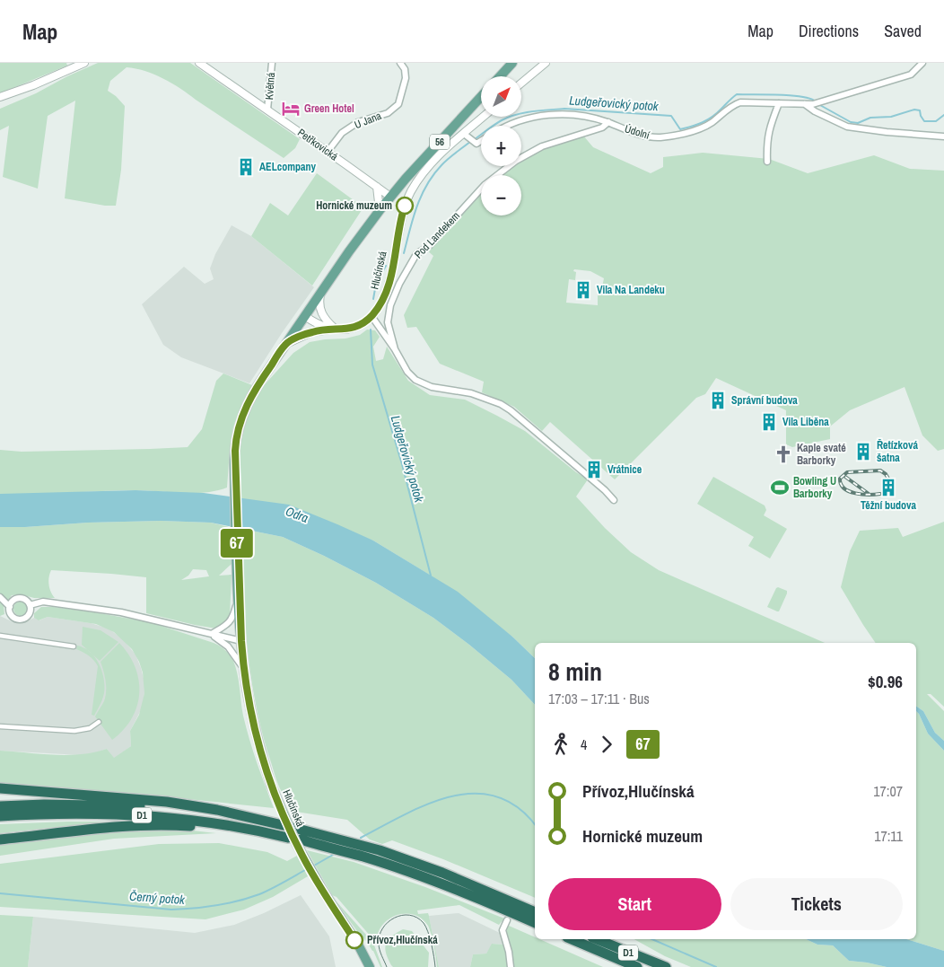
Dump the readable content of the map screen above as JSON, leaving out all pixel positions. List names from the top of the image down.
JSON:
{
  "streets": {
    "highway": ["D1"],
    "main road": ["56", "Hlučínská"],
    "street": [
      "Květná",
      "U Jana",
      "Údolní",
      "Petřkovická",
      "Pod Landekem"
    ]
  },
  "crossings": [
    ["Květná", "Petřkovická"],
    ["U Jana", "Petřkovická"],
    ["Údolní", "Pod Landekem"],
    ["56", "Petřkovická"],
    ["56", "Hlučínská"],
    ["Pod Landekem", "Hlučínská"]
  ],
  "water": ["Ludgeřovický potok", "Odra", "Černý potok"],
  "places": {
    "hotel": ["Green Hotel"],
    "building": [
      "AELcompany",
      "Vila Na Landeku",
      "Správní budova",
      "Vila Liběna",
      "Řetízková šatna",
      "Vrátnice",
      "Těžní budova"
    ],
    "other": ["Hornické muzeum", "Přívoz,Hlučínská"],
    "church": ["Kaple svaté Barborky"],
    "sports": ["Bowling U Barborky"]
  },
  "lines": ["bus line 67"],
  "north": "top right",
  "page": {
    "header": "Map",
    "nav": ["Map", "Directions", "Saved"],
    "on_map": "67",
    "map_buttons": ["+", "−"],
    "heading": ["8 min", "17:03 – 17:11 · Bus", "$0.96"],
    "legs": ["4", "67"],
    "list": [
      {
        "name": "Přívoz,Hlučínská",
        "value": "17:07"
      },
      {
        "name": "Hornické muzeum",
        "value": "17:11"
      }
    ],
    "buttons": ["Start", "Tickets"]
  }
}
